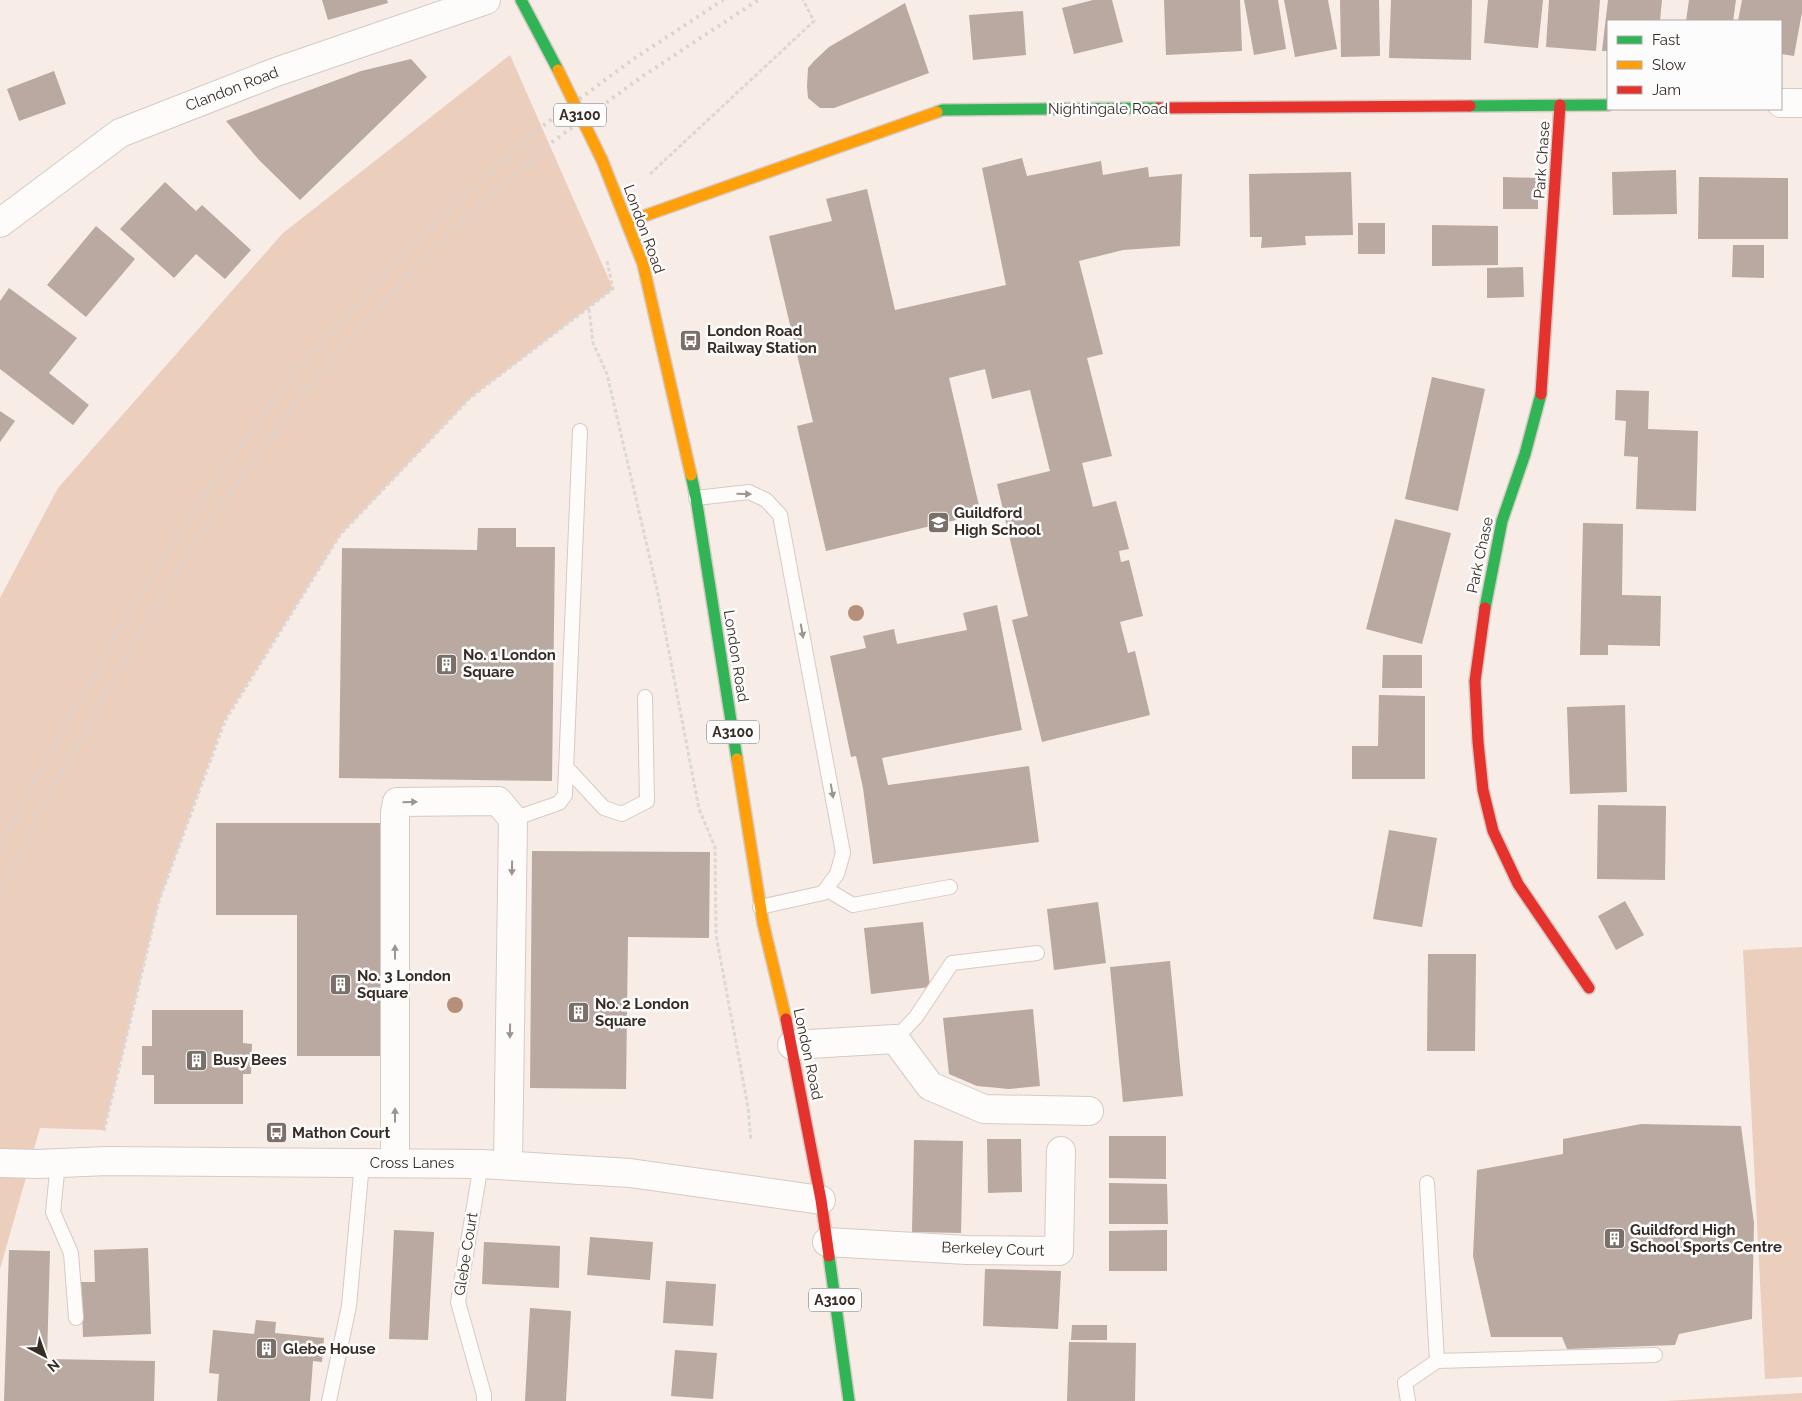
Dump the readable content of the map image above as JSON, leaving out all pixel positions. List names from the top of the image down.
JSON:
{
  "streets": {
    "street": [
      "Clandon Road",
      "Nightingale Road",
      "A3100",
      "Park Chase",
      "London Road",
      "Cross Lanes",
      "Berkeley Court"
    ],
    "lane": ["Glebe Court"]
  },
  "crossings": [
    ["Nightingale Road", "Park Chase"],
    ["Nightingale Road", "London Road"],
    ["London Road", "Cross Lanes"],
    ["London Road", "Berkeley Court"],
    ["Cross Lanes", "Glebe Court"]
  ],
  "places": {
    "bus stop": ["London Road Railway Station", "Mathon Court"],
    "school or university": ["Guildford High School"],
    "building": [
      "No. 1 London Square",
      "No. 3 London Square",
      "No. 2 London Square",
      "Busy Bees",
      "Guildford High School Sports Centre",
      "Glebe House"
    ]
  },
  "legend": ["Fast", "Slow", "Jam"],
  "north": "bottom right"
}
